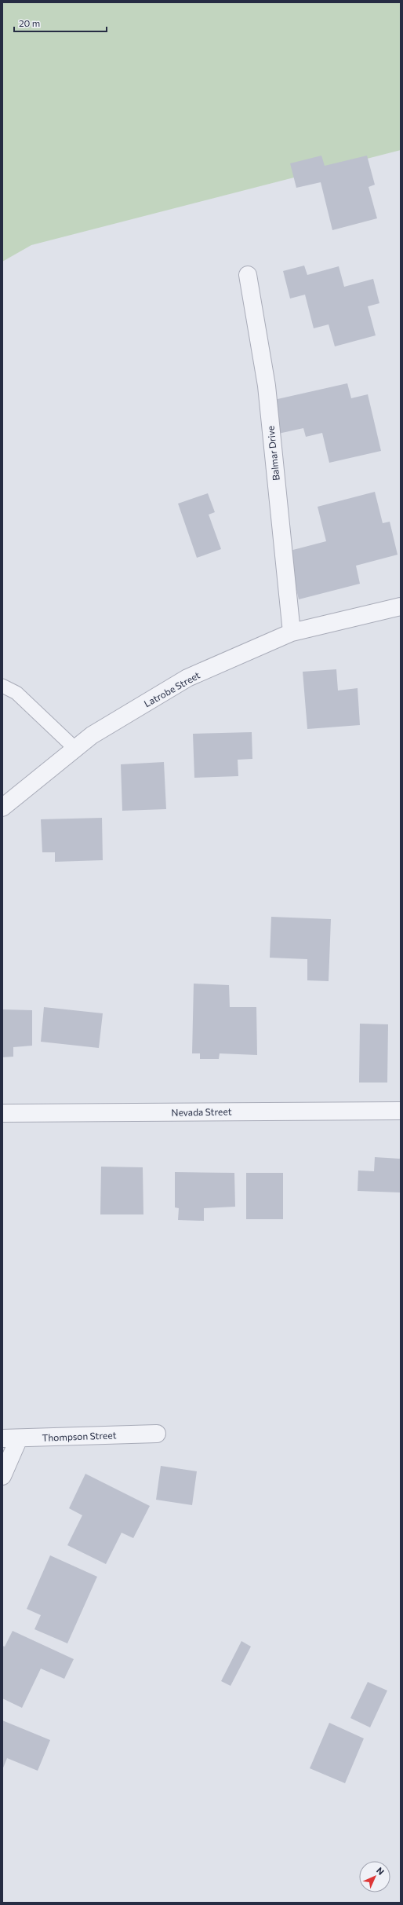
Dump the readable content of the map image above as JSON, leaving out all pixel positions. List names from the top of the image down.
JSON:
{
  "streets": {
    "street": [
      "Balmar Drive",
      "Latrobe Street",
      "Nevada Street",
      "Thompson Street"
    ]
  },
  "crossings": [
    ["Balmar Drive", "Latrobe Street"]
  ],
  "scale_bar": "20 m",
  "north": "top right"
}
